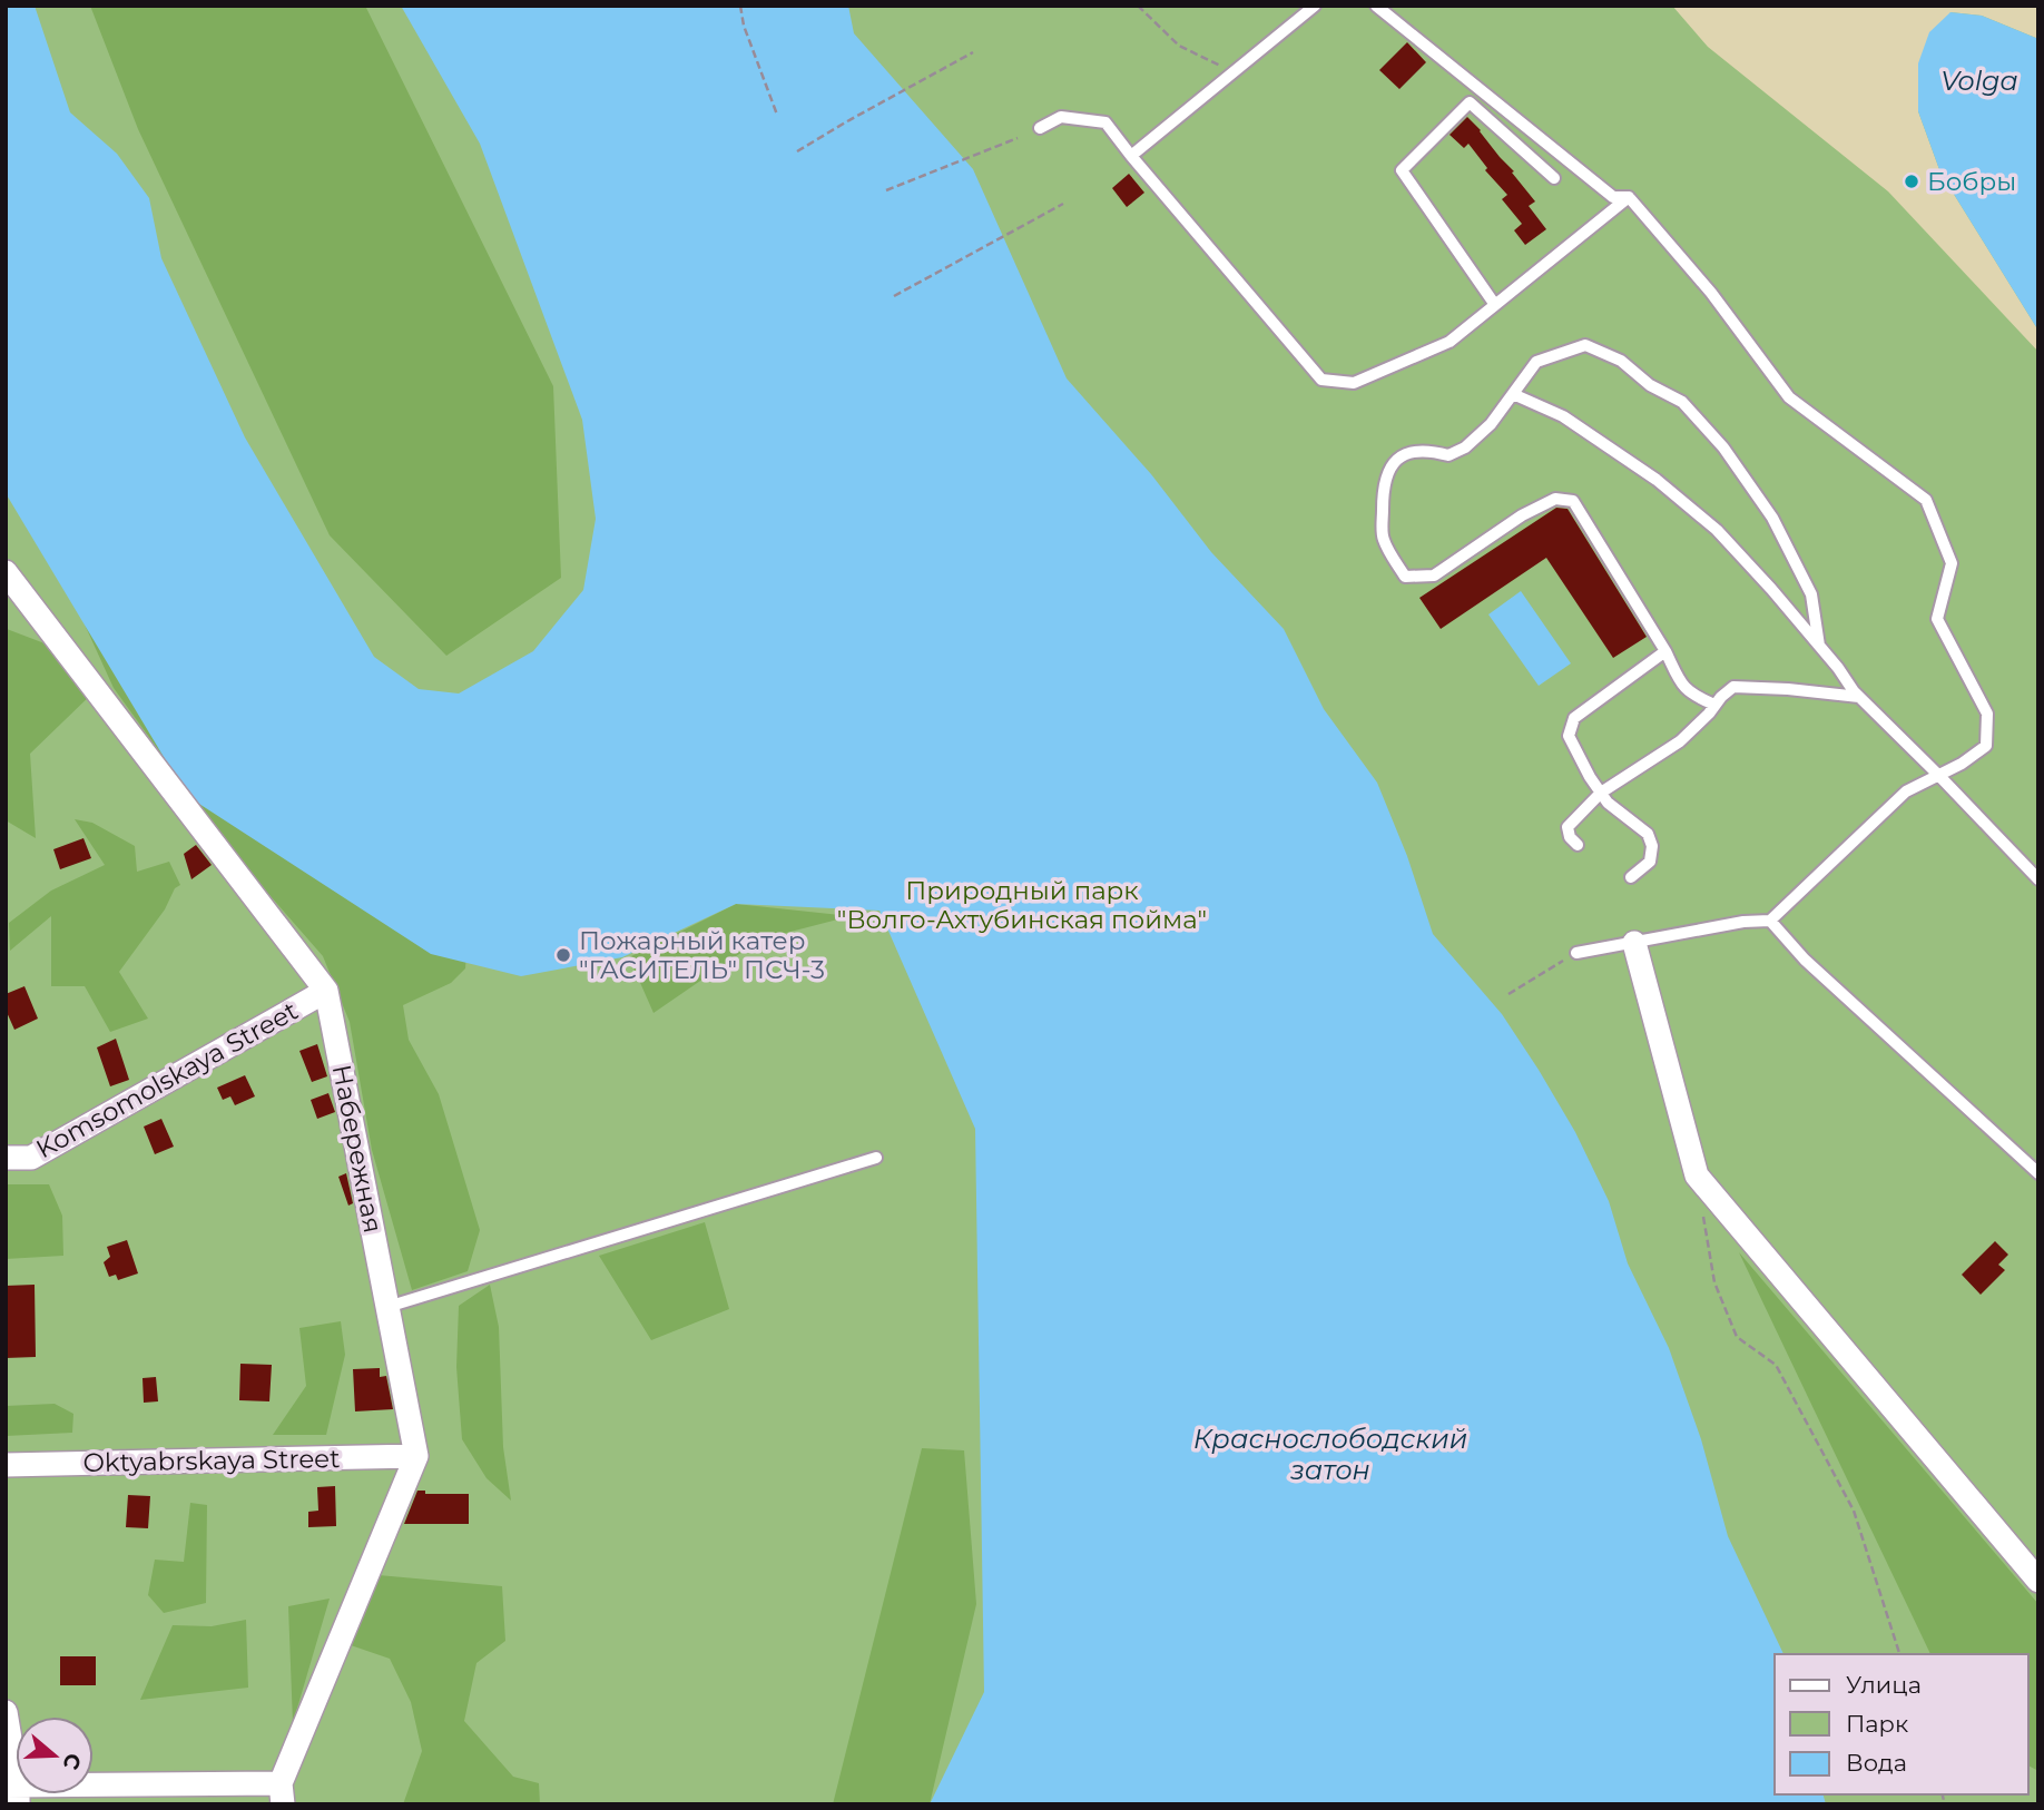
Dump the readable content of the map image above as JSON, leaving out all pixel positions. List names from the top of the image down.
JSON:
{
  "streets": {
    "street": ["Komsomolskaya Street", "Набережная", "Oktyabrskaya Street"]
  },
  "crossings": [
    ["Komsomolskaya Street", "Набережная"],
    ["Набережная", "Oktyabrskaya Street"]
  ],
  "water": ["Volga", "Краснослободский затон"],
  "parks": ["Природный парк \"Волго-Ахтубинская пойма\""],
  "places": ["Бобры", "Пожарный катер \"ГАСИТЕЛЬ\" ПСЧ-3"],
  "legend": ["Улица", "Парк", "Вода"],
  "north": "right"
}
